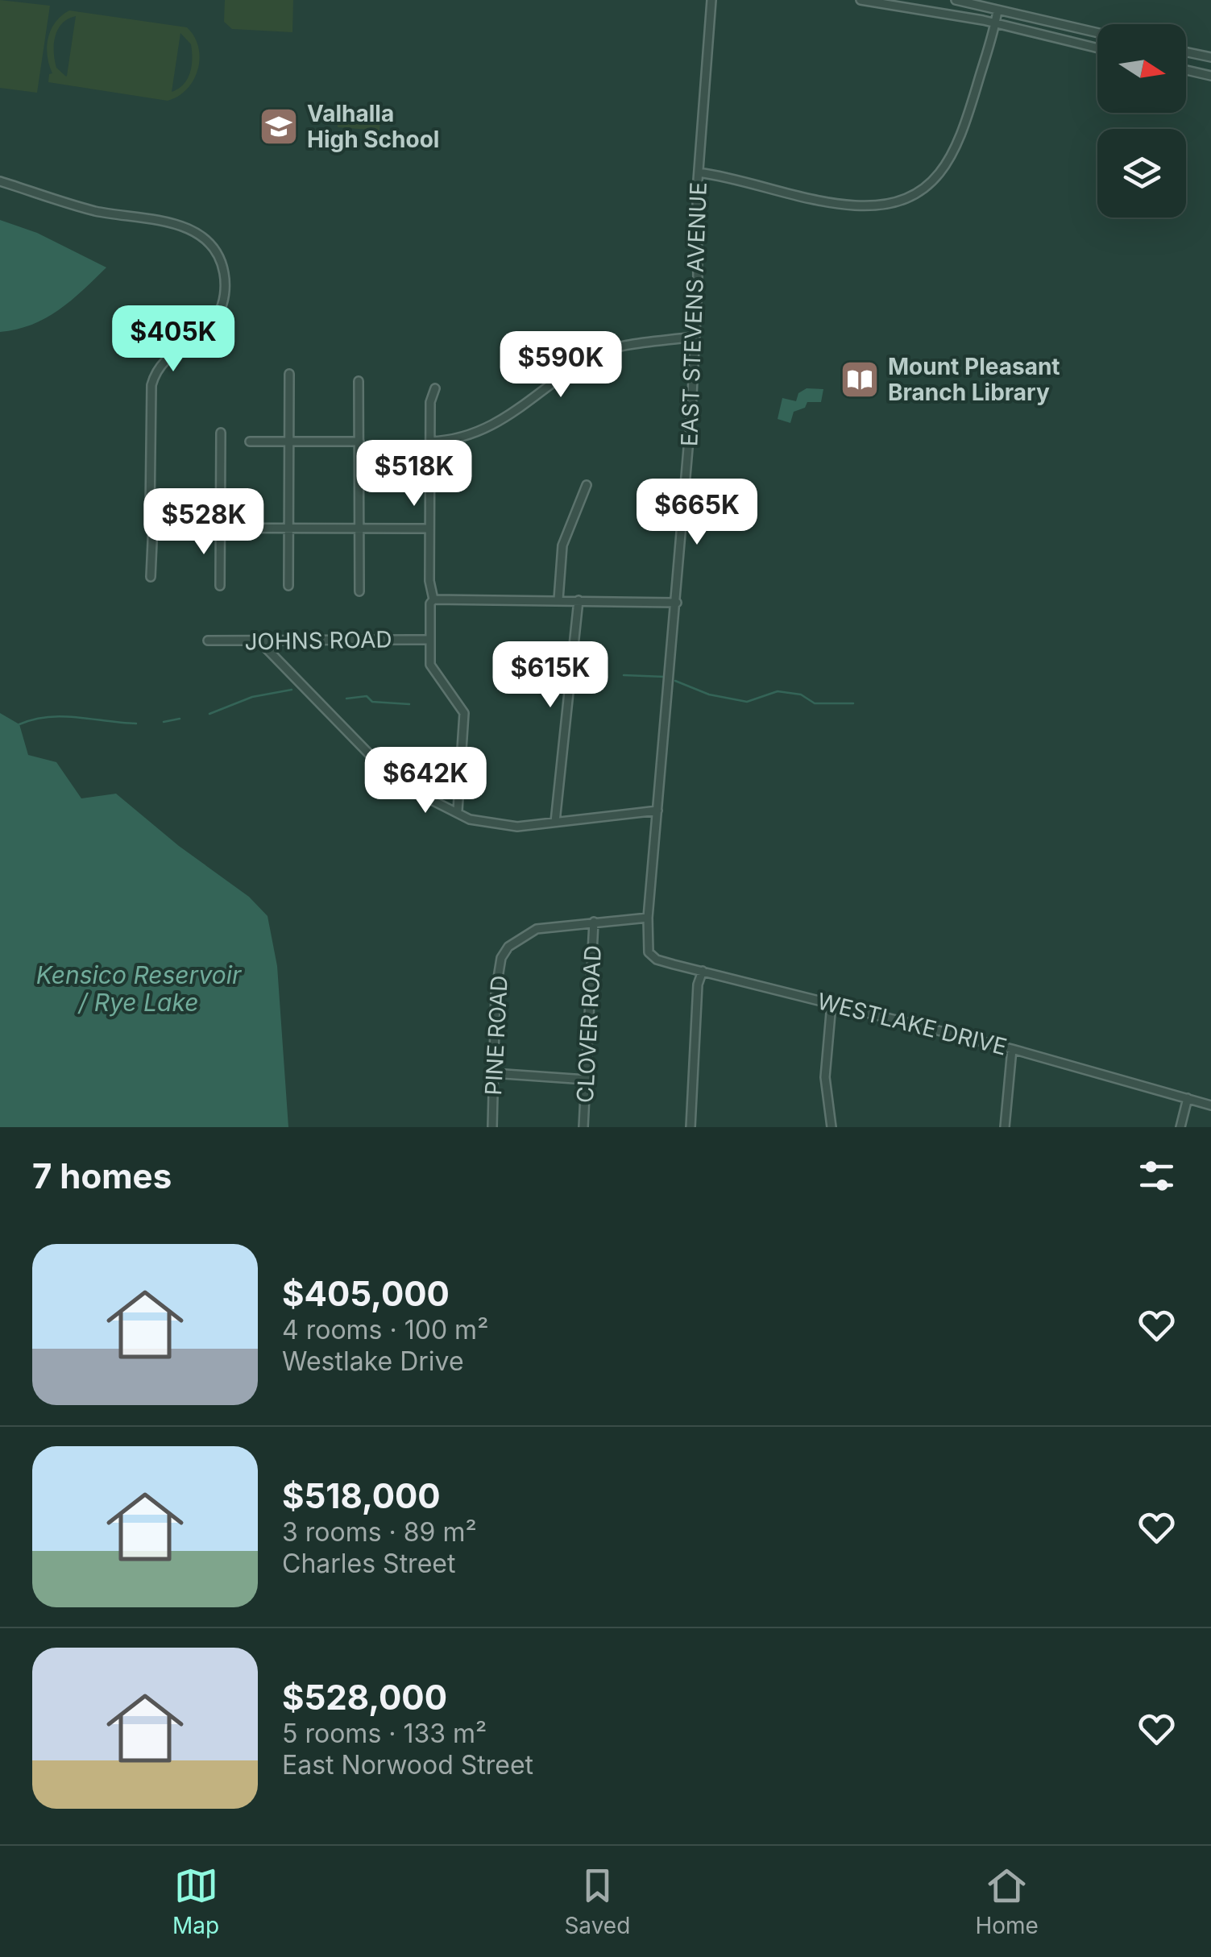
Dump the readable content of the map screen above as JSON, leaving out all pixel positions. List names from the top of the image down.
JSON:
{
  "streets": {
    "street": [
      "EAST STEVENS AVENUE",
      "JOHNS ROAD",
      "CLOVER ROAD",
      "WESTLAKE DRIVE",
      "PINE ROAD"
    ]
  },
  "crossings": [
    ["EAST STEVENS AVENUE", "WESTLAKE DRIVE"],
    ["EAST STEVENS AVENUE", "PINE ROAD"],
    ["CLOVER ROAD", "PINE ROAD"],
    ["WESTLAKE DRIVE", "PINE ROAD"]
  ],
  "water": ["Kensico Reservoir / Rye Lake"],
  "places": {
    "school or university": ["Valhalla High School"],
    "library": ["Mount Pleasant Branch Library"]
  },
  "north": "right",
  "page": {
    "price": [
      "$405K",
      "$590K",
      "$518K",
      "$665K",
      "$528K",
      "$615K",
      "$642K"
    ],
    "heading": "7 homes",
    "list": [
      {
        "name": "$405,000",
        "note": "4 rooms · 100 m² · Westlake Drive"
      },
      {
        "name": "$518,000",
        "note": "3 rooms · 89 m² · Charles Street"
      },
      {
        "name": "$528,000",
        "note": "5 rooms · 133 m² · East Norwood Street"
      }
    ],
    "tabs": ["Map", "Saved", "Home"]
  }
}
